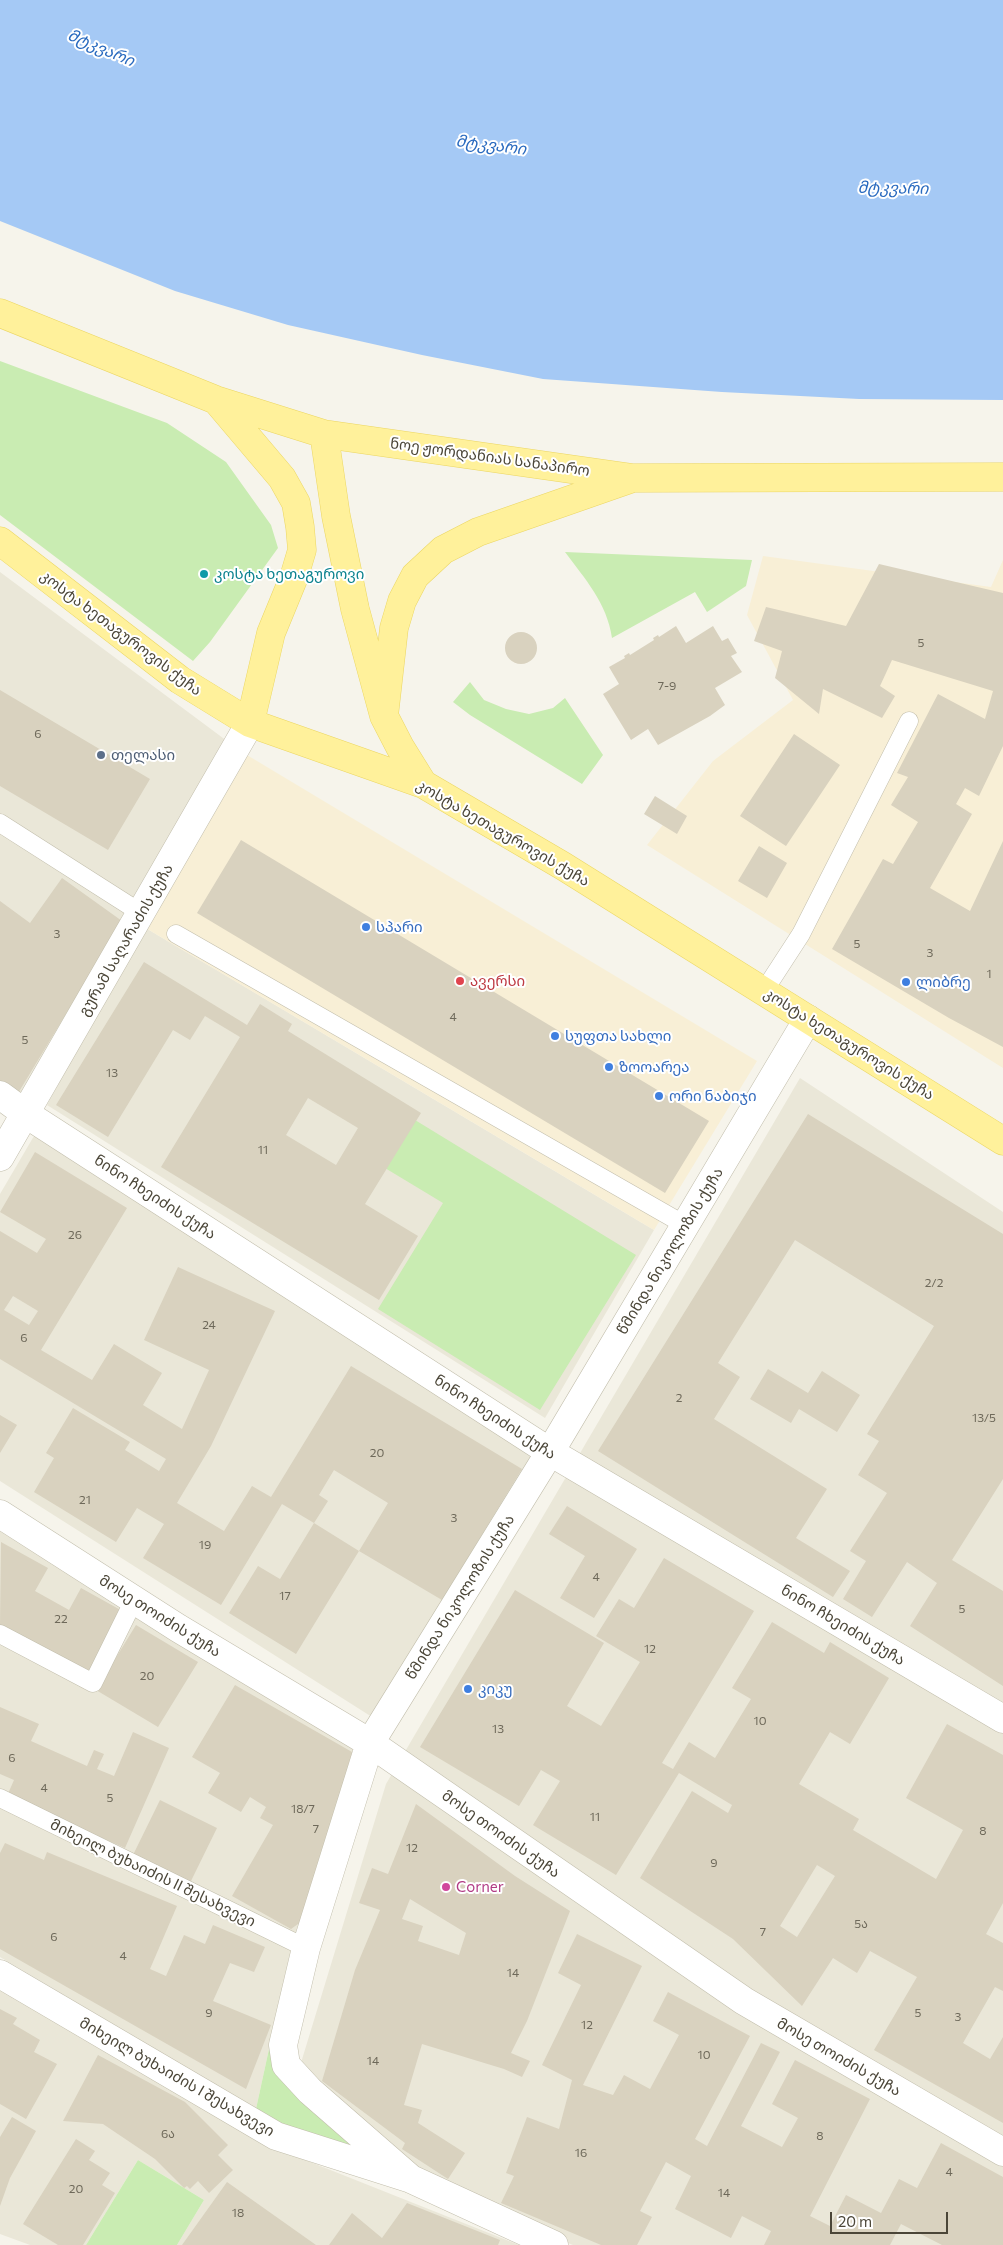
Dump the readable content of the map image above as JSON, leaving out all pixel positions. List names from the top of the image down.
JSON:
{
  "streets": {
    "main road": ["ნოე ჟორდანიას სანაპირო", "კოსტა ხეთაგუროვის ქუჩა"],
    "street": [
      "გურამ საღარაძის ქუჩა",
      "ნინო ჩხეიძის ქუჩა",
      "წმინდა ნიკოლოზის ქუჩა",
      "მოსე თოიძის ქუჩა",
      "მიხეილ ბუხაიძის I შესახვევი"
    ],
    "lane": ["მიხეილ ბუხაიძის II შესახვევი"]
  },
  "crossings": [
    ["კოსტა ხეთაგუროვის ქუჩა", "გურამ საღარაძის ქუჩა"],
    ["კოსტა ხეთაგუროვის ქუჩა", "წმინდა ნიკოლოზის ქუჩა"],
    ["გურამ საღარაძის ქუჩა", "ნინო ჩხეიძის ქუჩა"],
    ["ნინო ჩხეიძის ქუჩა", "წმინდა ნიკოლოზის ქუჩა"],
    ["წმინდა ნიკოლოზის ქუჩა", "მოსე თოიძის ქუჩა"],
    ["წმინდა ნიკოლოზის ქუჩა", "მიხეილ ბუხაიძის II შესახვევი"],
    ["წმინდა ნიკოლოზის ქუჩა", "მიხეილ ბუხაიძის I შესახვევი"]
  ],
  "water": ["მტკვარი"],
  "places": [
    "კოსტა ხეთაგუროვი",
    "თელასი",
    "სპარი",
    "ავერსი",
    "ლიბრე",
    "სუფთა სახლი",
    "ზოოარეა",
    "ორი ნაბიჯი",
    "კიკუ",
    "Corner"
  ],
  "house_numbers": [
    "5",
    "7-9",
    "6",
    "3",
    "5",
    "3",
    "1",
    "4",
    "5",
    "13",
    "11",
    "26",
    "2/2",
    "24",
    "6",
    "2",
    "13/5",
    "20",
    "21",
    "3",
    "19",
    "4",
    "17",
    "5",
    "22",
    "12",
    "20",
    "10",
    "13",
    "6",
    "4",
    "5",
    "18/7",
    "11",
    "7",
    "8",
    "12",
    "9",
    "5ა",
    "7",
    "6",
    "4",
    "14",
    "9",
    "5",
    "3",
    "12",
    "10",
    "14",
    "6ა",
    "8",
    "16",
    "4",
    "20",
    "14",
    "18"
  ],
  "scale_bar": "20 m"
}
